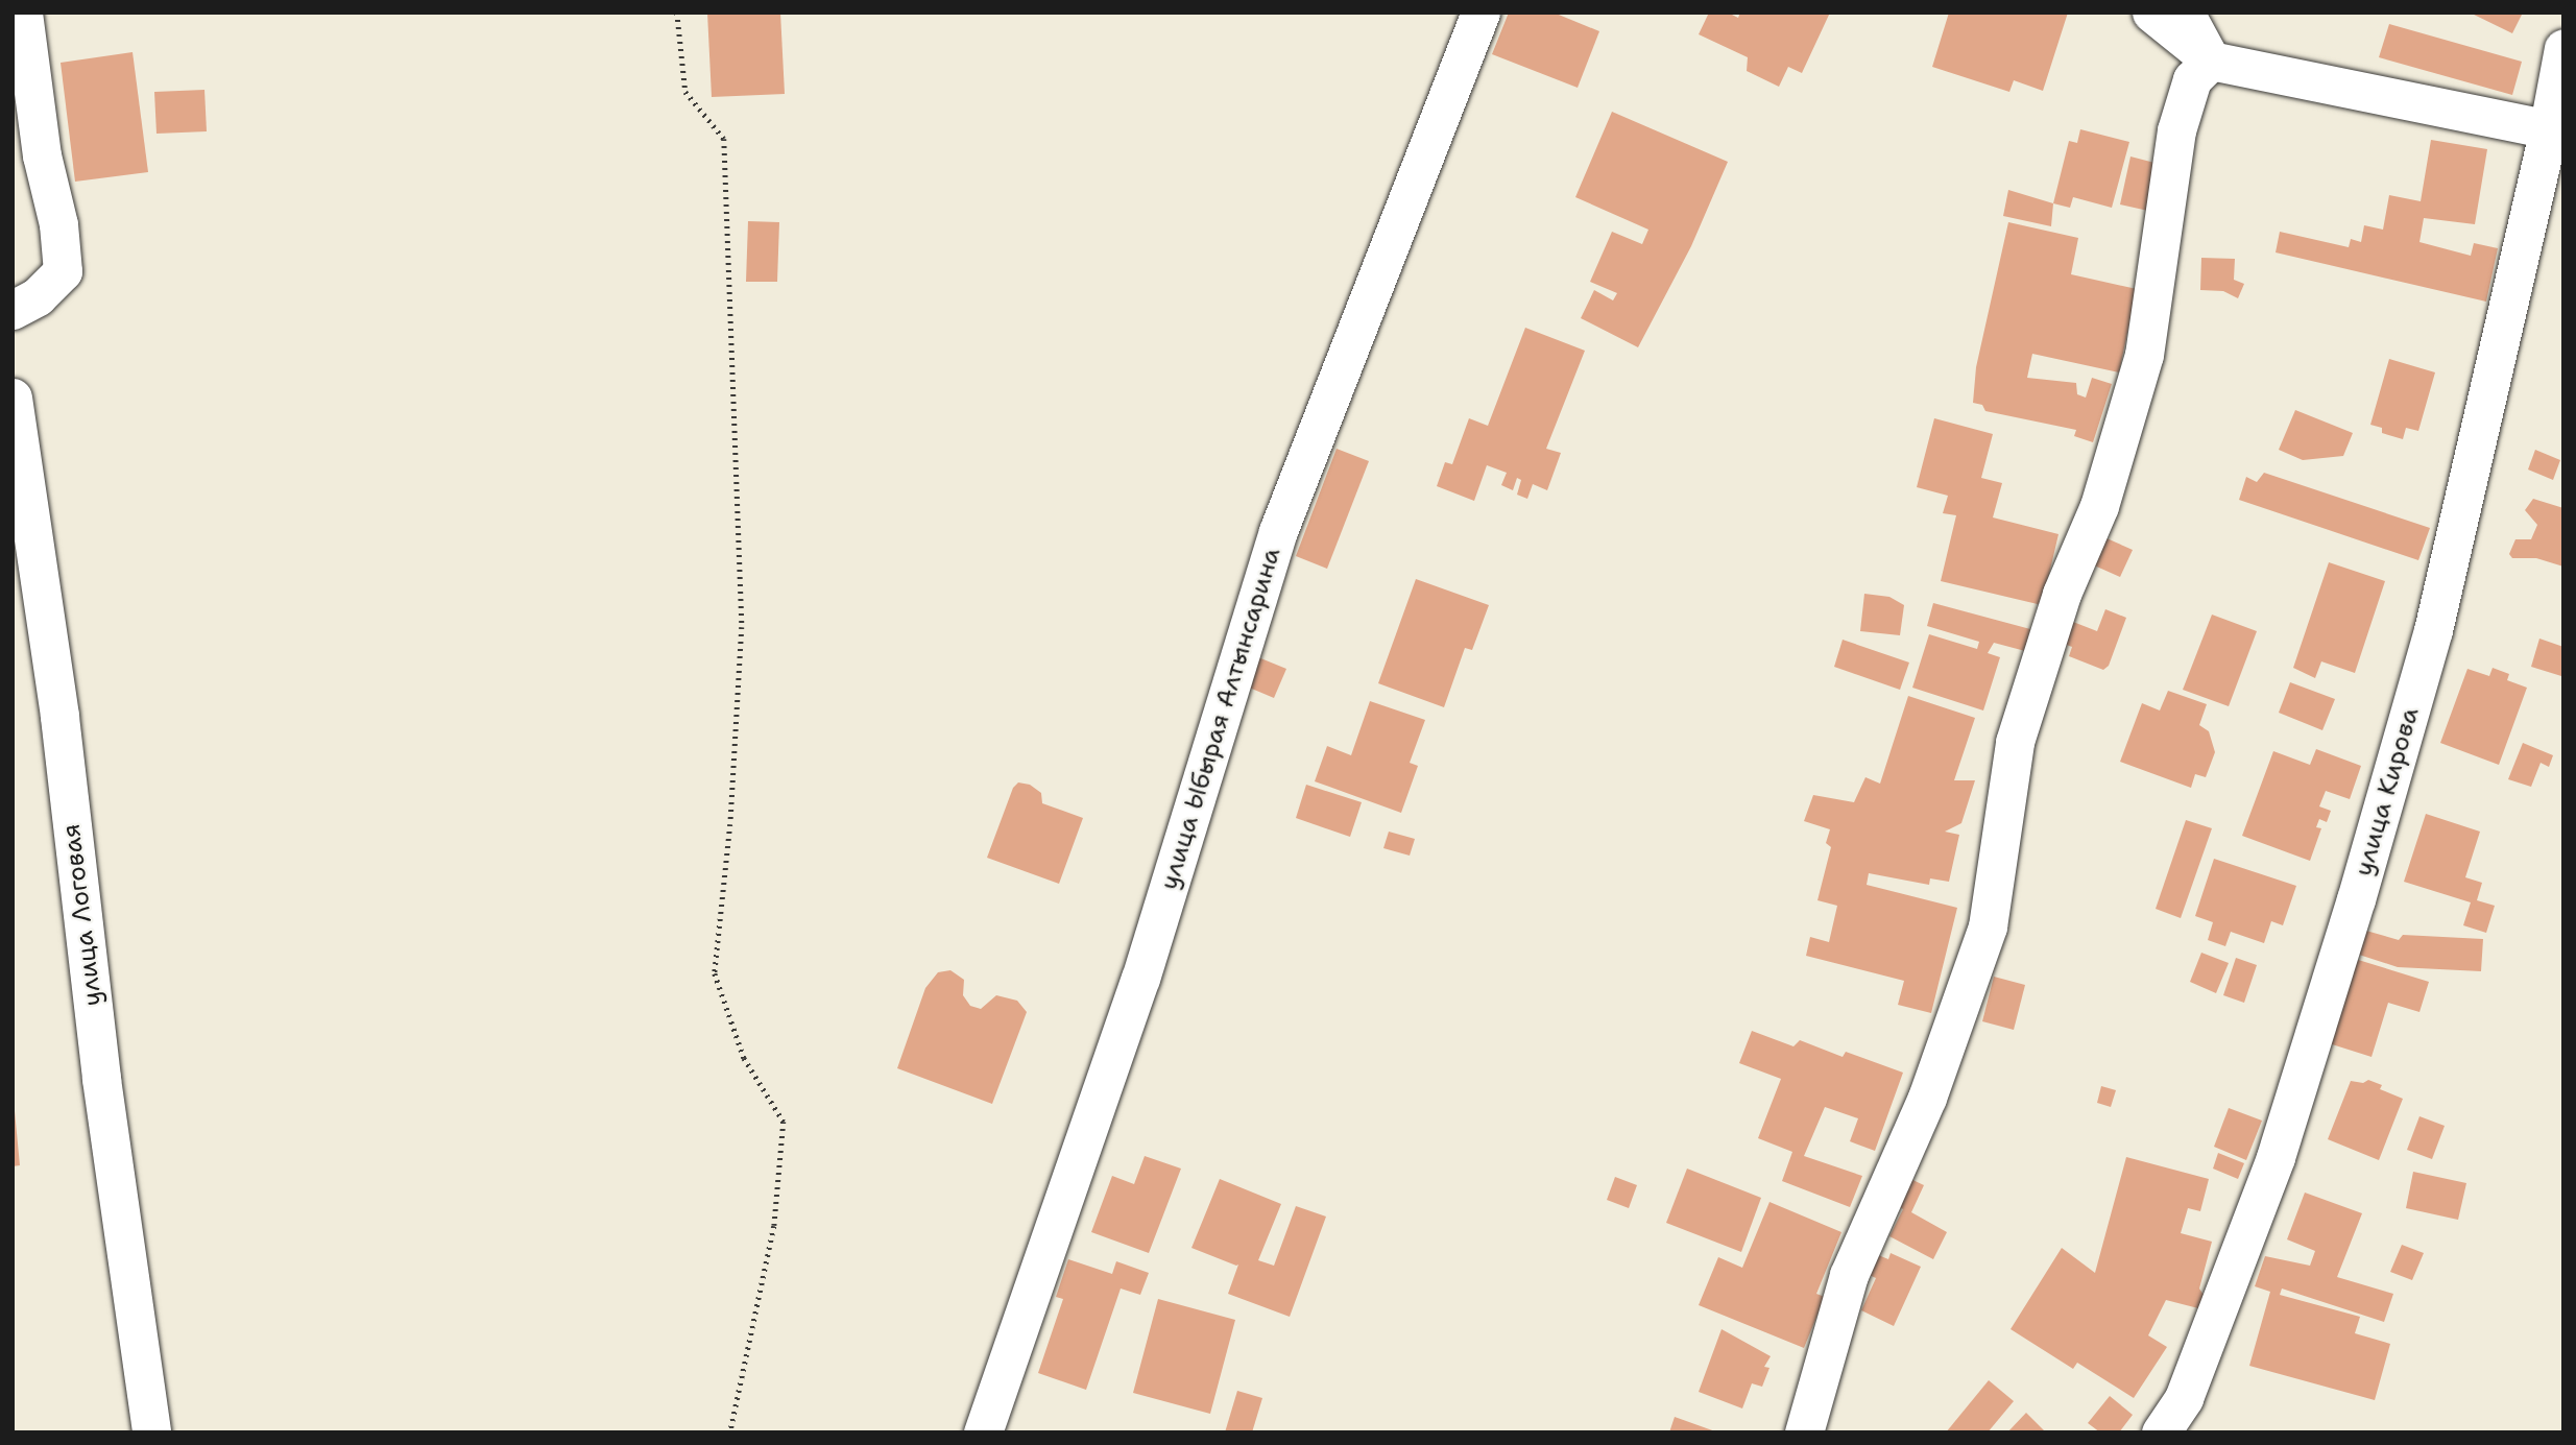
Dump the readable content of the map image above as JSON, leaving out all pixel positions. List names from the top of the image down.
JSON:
{
  "streets": {
    "street": ["улица Ыбырая Алтынсарина", "улица Кирова", "улица Логовая"]
  }
}
